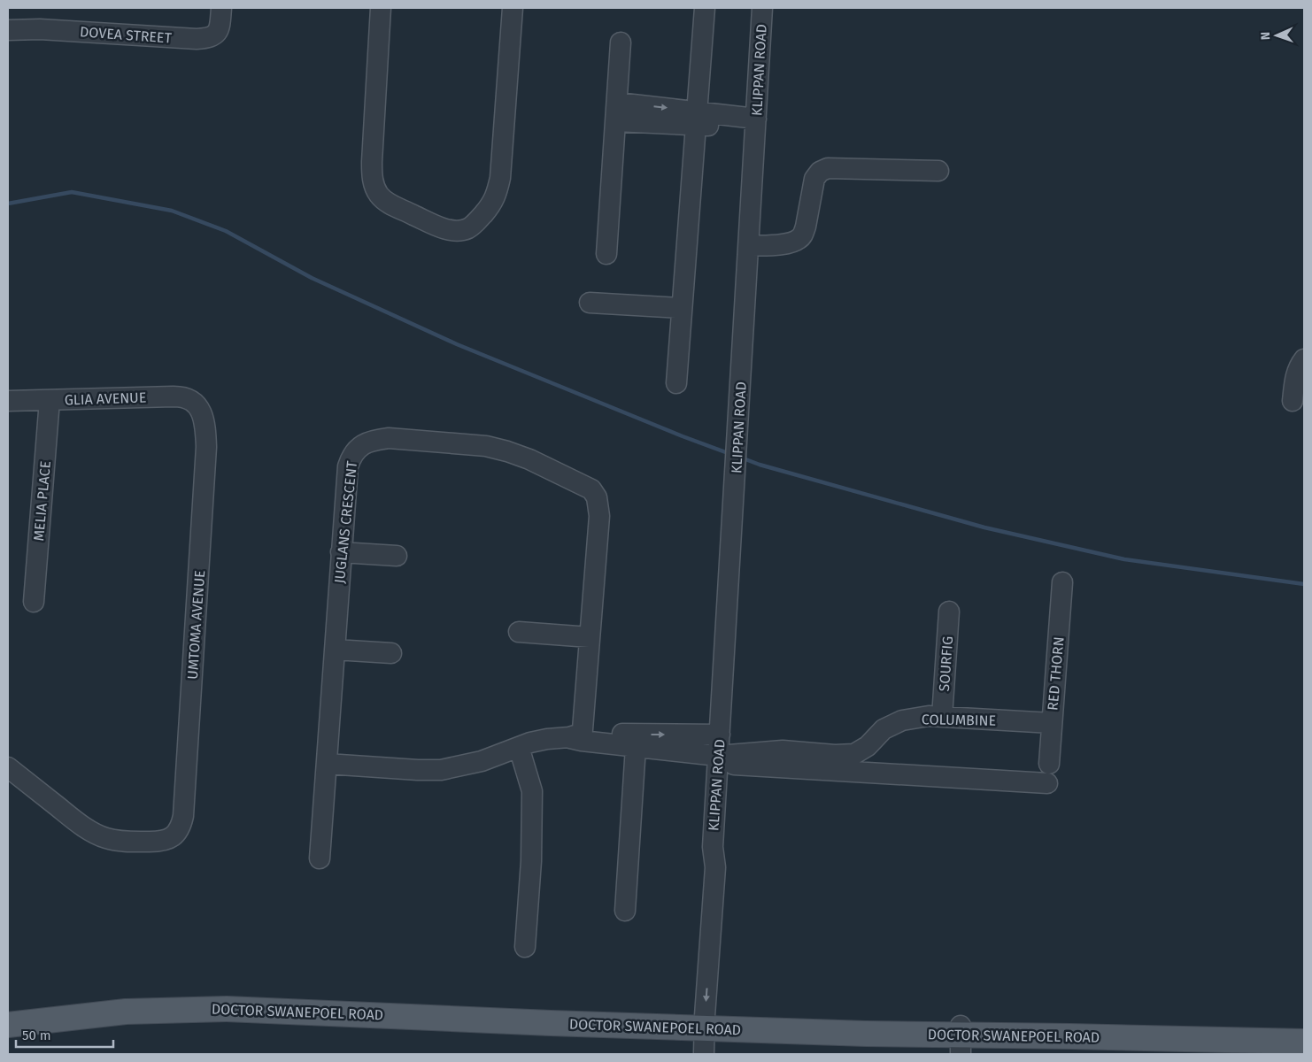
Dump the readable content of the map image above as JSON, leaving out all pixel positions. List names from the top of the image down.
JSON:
{
  "streets": {
    "main road": ["DOCTOR SWANEPOEL ROAD"],
    "street": [
      "DOVEA STREET",
      "KLIPPAN ROAD",
      "GLIA AVENUE",
      "MELIA PLACE",
      "JUGLANS CRESCENT",
      "UMTOMA AVENUE",
      "SOURFIG",
      "RED THORN",
      "COLUMBINE"
    ]
  },
  "crossings": [
    ["KLIPPAN ROAD", "RED THORN"],
    ["KLIPPAN ROAD", "COLUMBINE"],
    ["KLIPPAN ROAD", "DOCTOR SWANEPOEL ROAD"],
    ["GLIA AVENUE", "MELIA PLACE"],
    ["GLIA AVENUE", "UMTOMA AVENUE"],
    ["SOURFIG", "COLUMBINE"],
    ["RED THORN", "COLUMBINE"]
  ],
  "scale_bar": "50 m",
  "north": "left"
}
